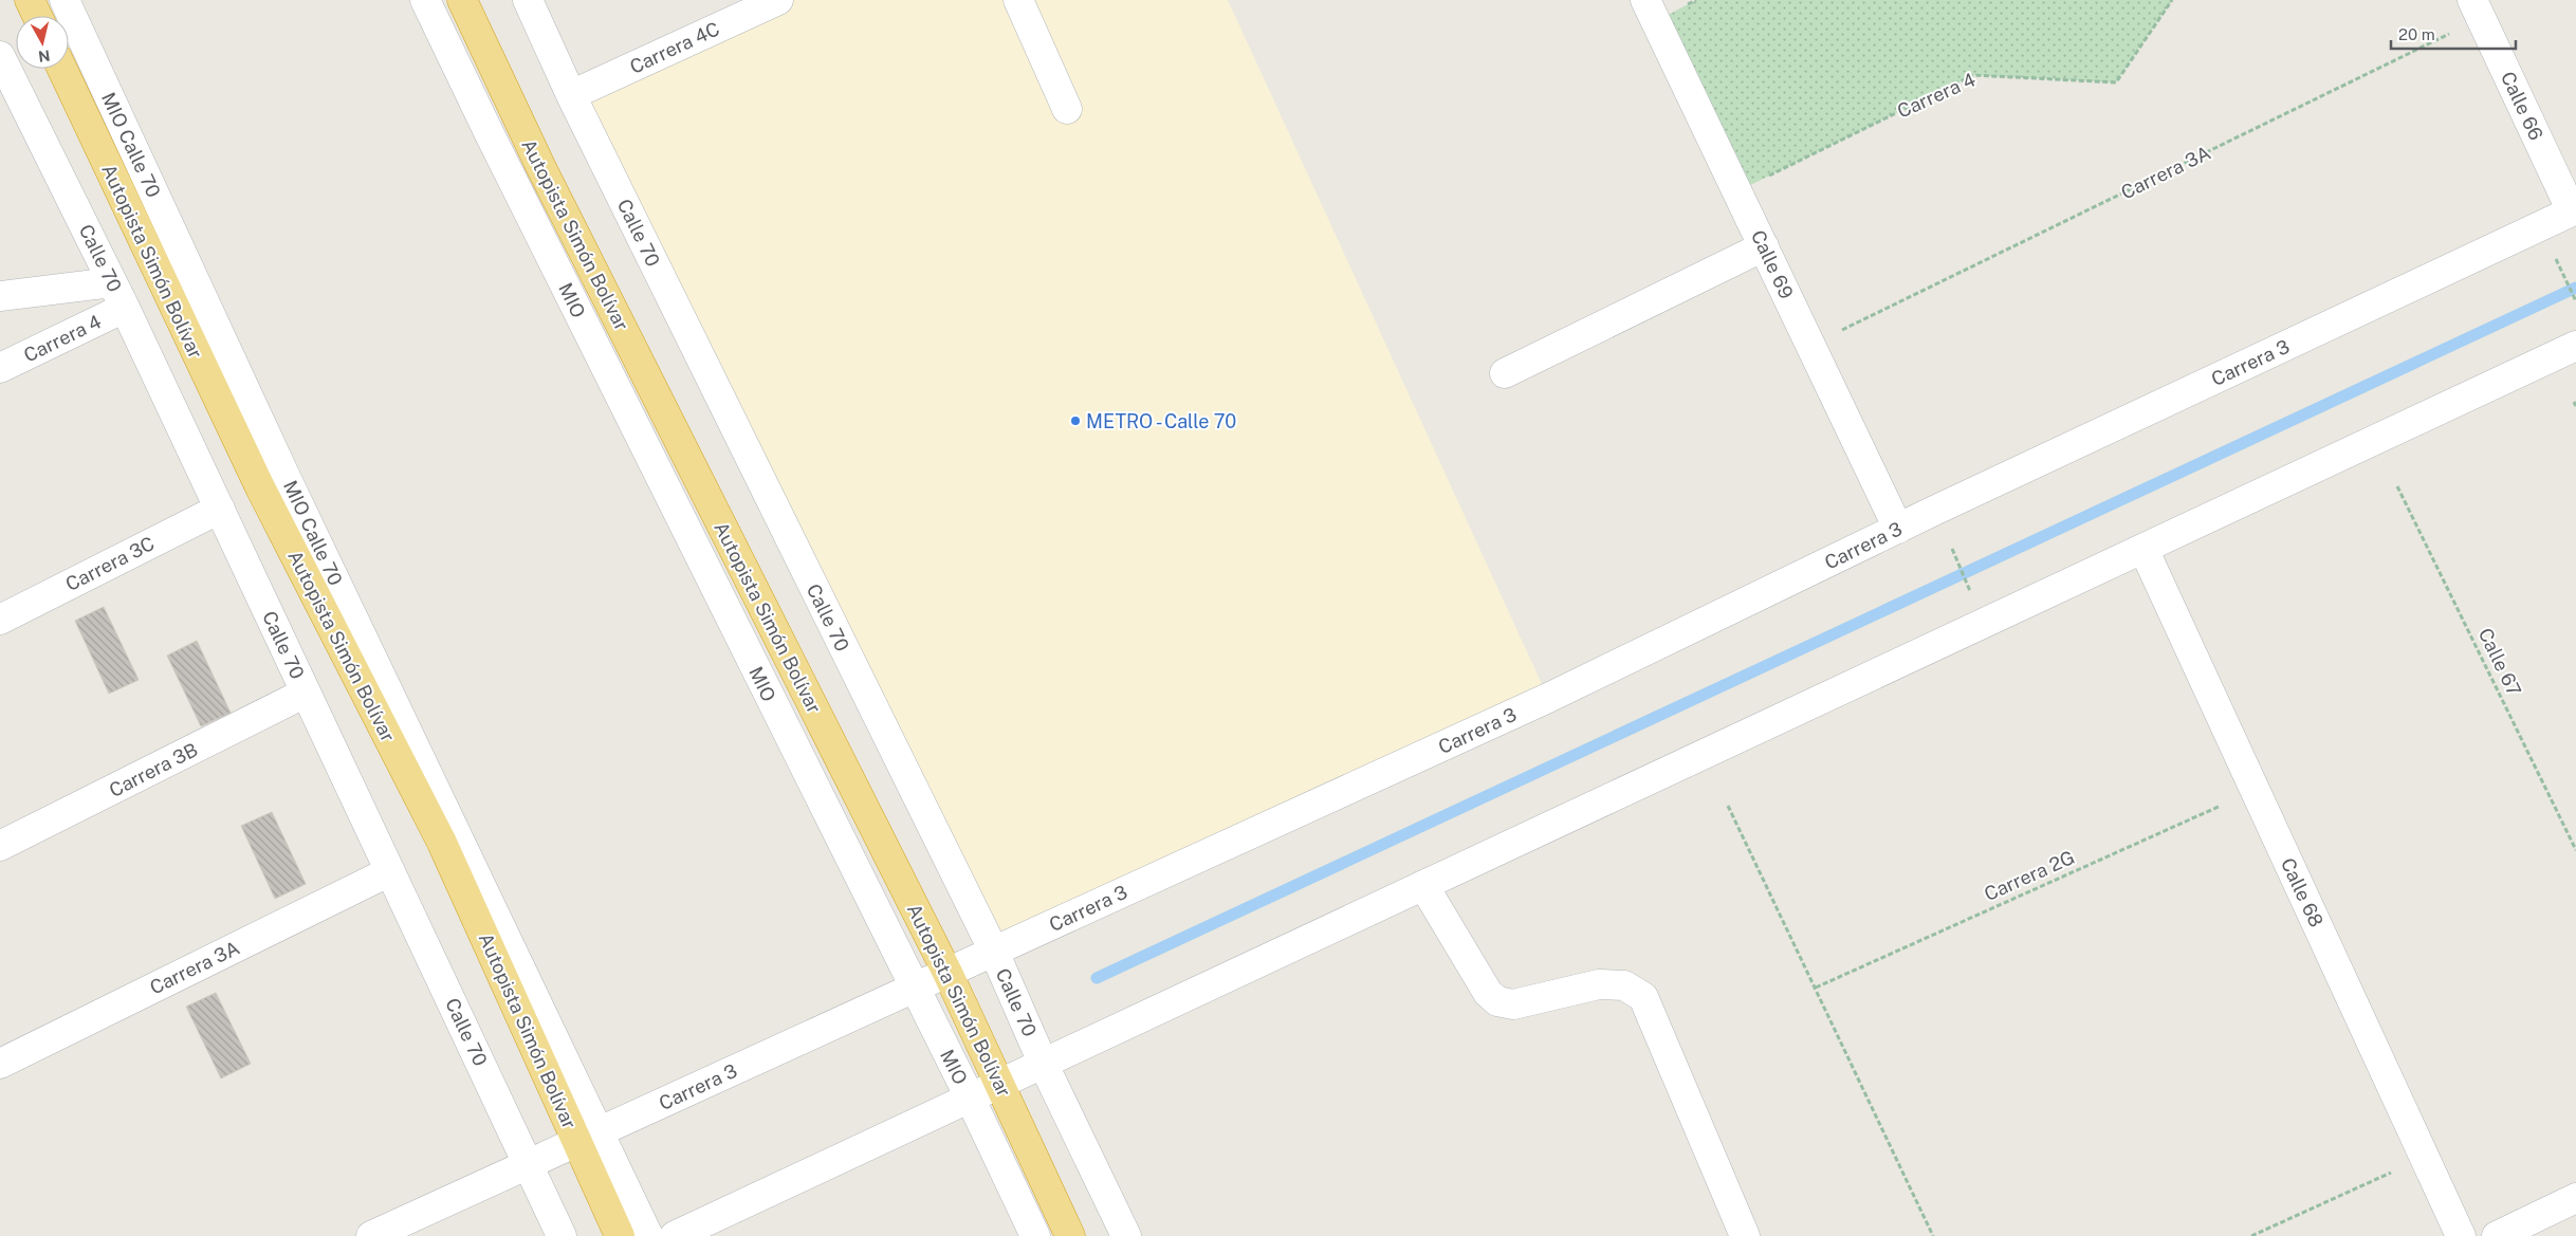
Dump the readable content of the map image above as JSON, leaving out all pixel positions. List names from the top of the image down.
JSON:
{
  "streets": {
    "highway": ["Autopista Simón Bolívar"],
    "street": [
      "Carrera 4C",
      "Carrera 4",
      "Calle 66",
      "MIO Calle 70",
      "Carrera 3A",
      "Calle 70",
      "Calle 69",
      "MIO",
      "Carrera 3",
      "Carrera 3C",
      "Carrera 3B",
      "Calle 68"
    ],
    "path": ["Calle 67", "Carrera 2G"]
  },
  "crossings": [
    ["Carrera 4C", "Calle 70"],
    ["Carrera 4", "Calle 70"],
    ["Carrera 4", "Calle 69"],
    ["Calle 66", "Carrera 3A"],
    ["Calle 66", "Carrera 3"],
    ["MIO Calle 70", "Autopista Simón Bolívar"],
    ["MIO Calle 70", "Carrera 3"],
    ["Carrera 3A", "Calle 70"],
    ["Carrera 3A", "Calle 69"],
    ["Calle 70", "Carrera 3"],
    ["Calle 70", "Carrera 3C"],
    ["Calle 70", "Carrera 3B"],
    ["Autopista Simón Bolívar", "Carrera 3"],
    ["Calle 69", "Carrera 3"],
    ["MIO", "Carrera 3"],
    ["Carrera 2G", "Calle 68"]
  ],
  "places": ["METRO - Calle 70"],
  "scale_bar": "20 m",
  "north": "bottom"
}
